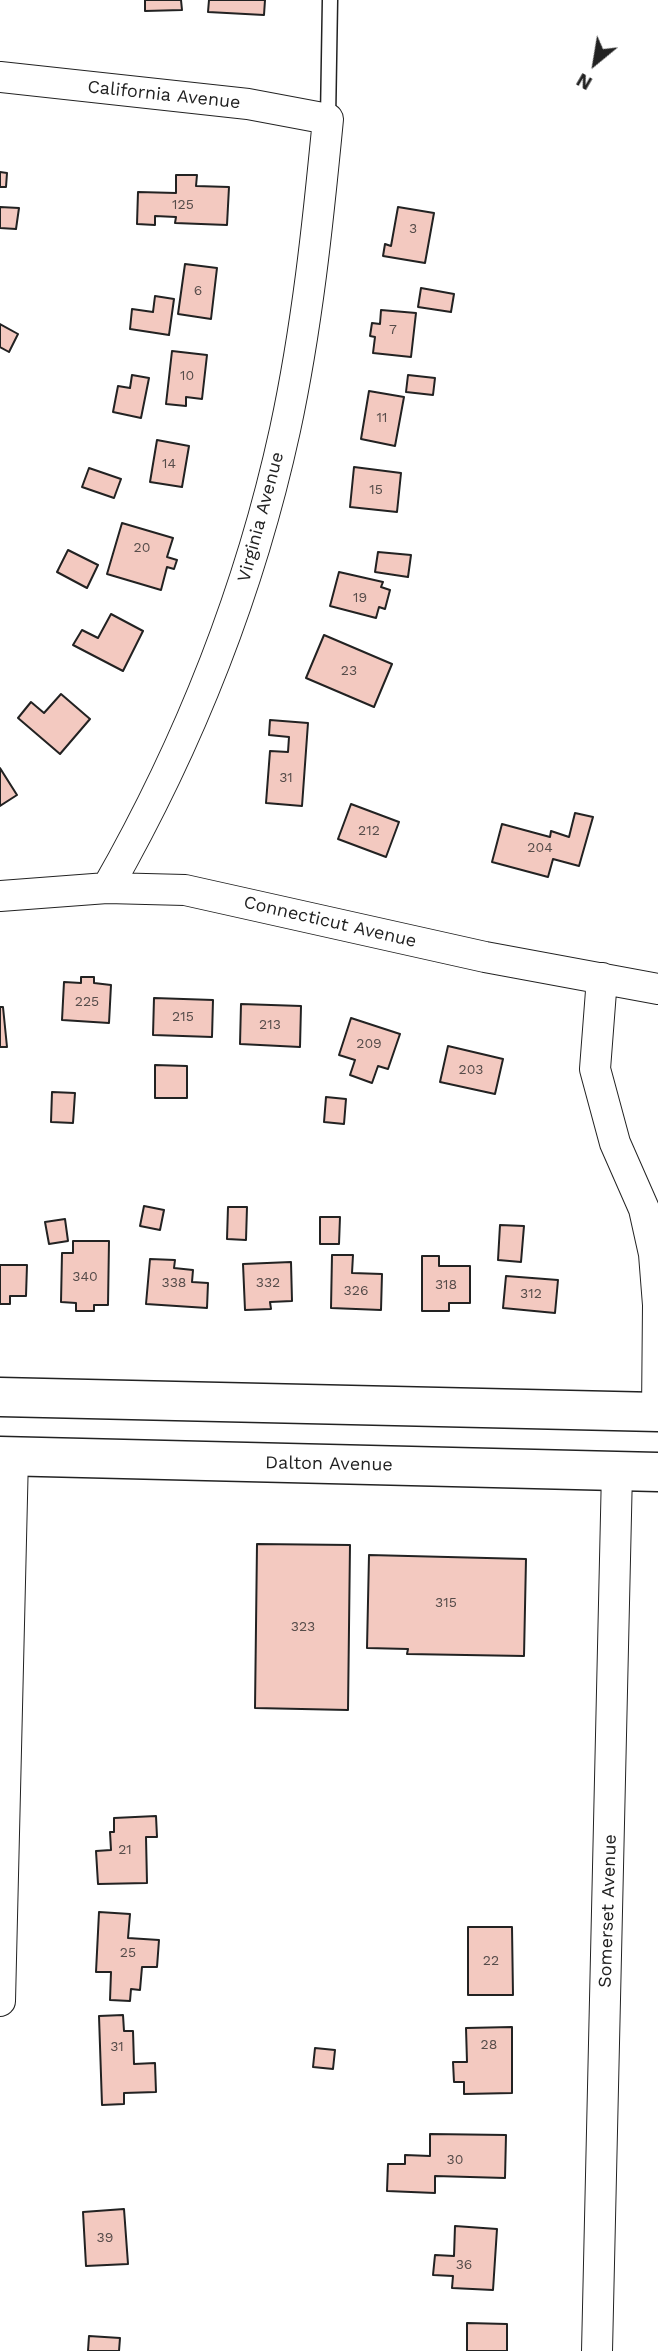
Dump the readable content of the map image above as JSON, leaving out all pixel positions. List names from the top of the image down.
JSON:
{
  "streets": {
    "main road": ["Dalton Avenue"],
    "street": [
      "California Avenue",
      "Virginia Avenue",
      "Connecticut Avenue",
      "Somerset Avenue"
    ]
  },
  "crossings": [
    ["California Avenue", "Virginia Avenue"],
    ["Virginia Avenue", "Connecticut Avenue"],
    ["Dalton Avenue", "Somerset Avenue"]
  ],
  "house_numbers": [
    "125",
    "3",
    "6",
    "7",
    "10",
    "11",
    "14",
    "15",
    "20",
    "19",
    "23",
    "31",
    "212",
    "204",
    "225",
    "215",
    "213",
    "209",
    "203",
    "340",
    "338",
    "332",
    "318",
    "326",
    "312",
    "315",
    "323",
    "21",
    "25",
    "22",
    "28",
    "31",
    "30",
    "39",
    "36"
  ],
  "north": "bottom left"
}
